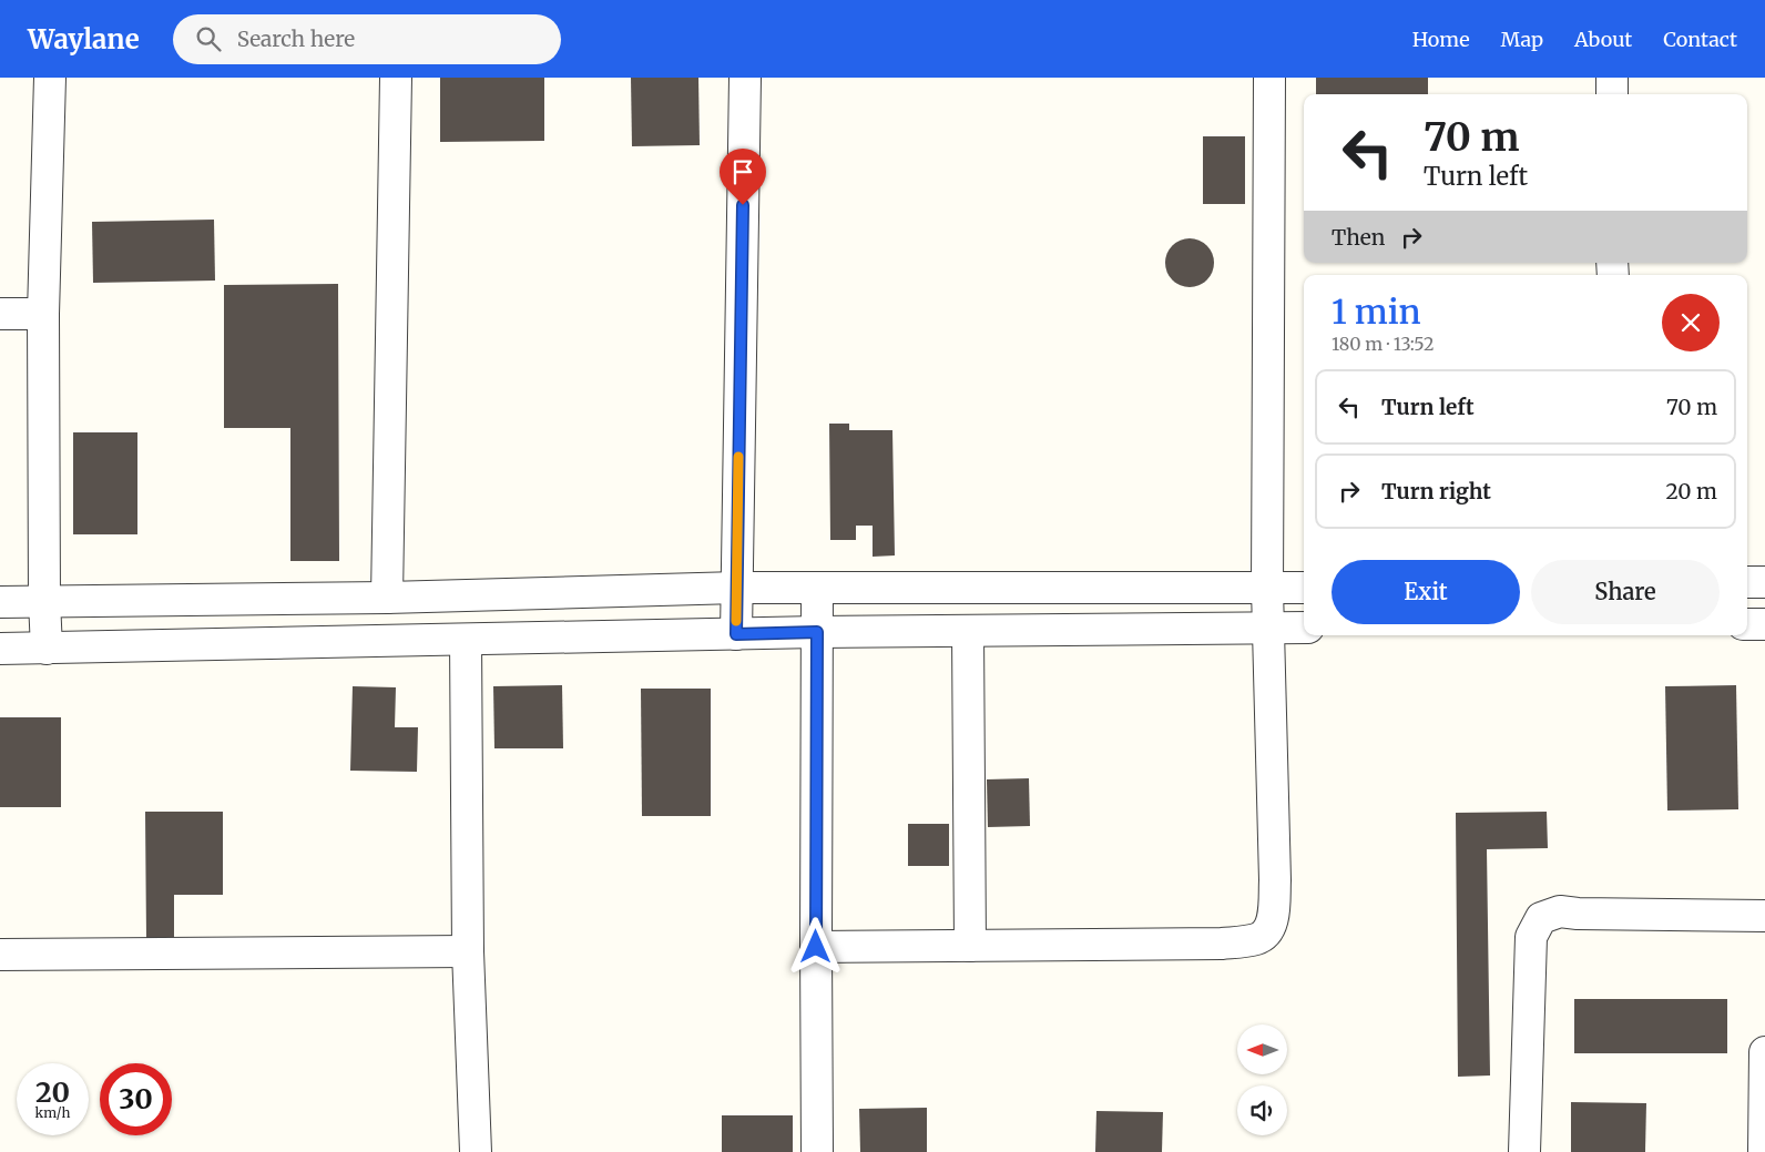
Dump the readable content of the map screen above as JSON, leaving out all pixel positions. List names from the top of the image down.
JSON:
{
  "north": "left",
  "page": {
    "header": "Waylane",
    "search": "Search here",
    "nav": [
      "Home",
      "Map",
      "About",
      "Contact"
    ],
    "turn": ["70 m", "Turn left"],
    "then": "Then",
    "heading": ["1 min", "180 m · 13:52"],
    "list": [
      {
        "name": "Turn left",
        "value": "70 m"
      },
      {
        "name": "Turn right",
        "value": "20 m"
      }
    ],
    "buttons": ["Exit", "Share"],
    "speed": "20 km/h",
    "limit": "30"
  }
}
